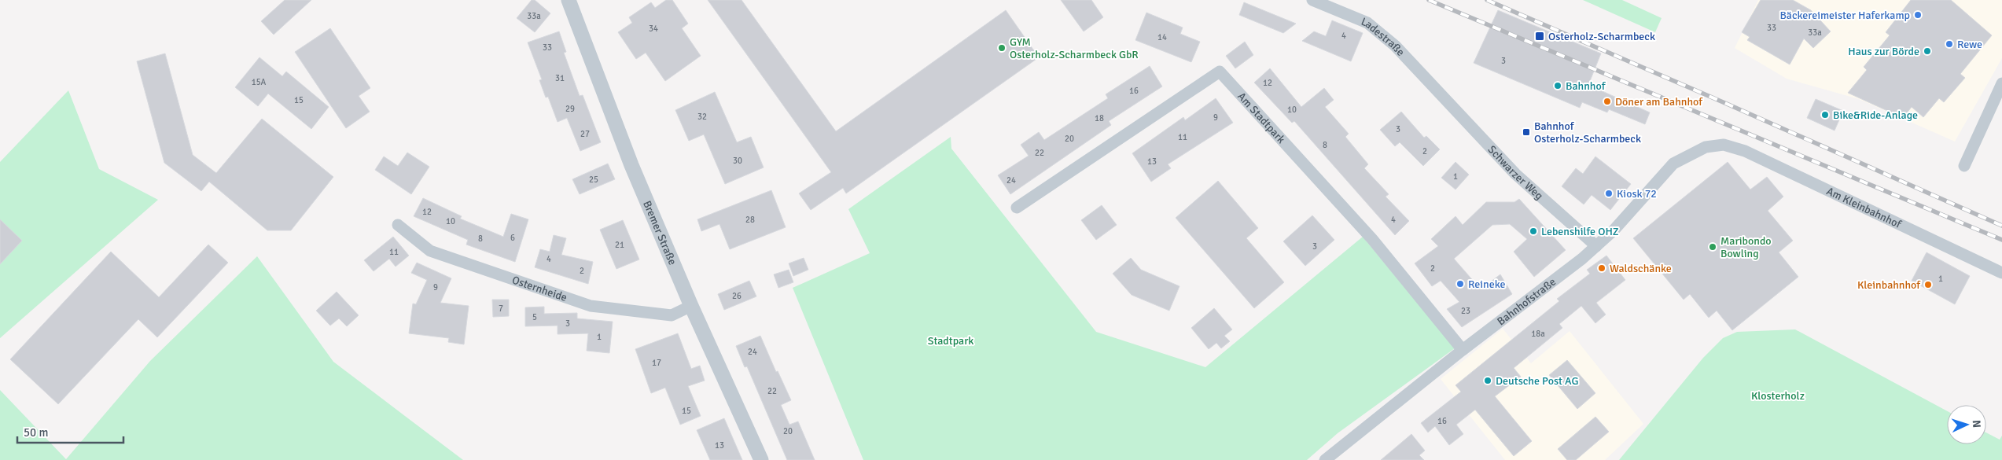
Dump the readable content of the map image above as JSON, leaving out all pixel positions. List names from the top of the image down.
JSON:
{
  "streets": {
    "street": [
      "Ladestraße",
      "Am Stadtpark",
      "Schwarzer Weg",
      "Am Kleinbahnhof",
      "Bremer Straße",
      "Osternheide",
      "Bahnhofstraße"
    ]
  },
  "crossings": [
    ["Ladestraße", "Schwarzer Weg"],
    ["Am Stadtpark", "Bahnhofstraße"],
    ["Schwarzer Weg", "Bahnhofstraße"],
    ["Am Kleinbahnhof", "Bahnhofstraße"],
    ["Bremer Straße", "Osternheide"]
  ],
  "parks": ["Stadtpark", "Klosterholz"],
  "places": {
    "other": [
      "Bäckereimeister Haferkamp",
      "Rewe",
      "GYM Osterholz-Scharmbeck GbR",
      "Haus zur Börde",
      "Bahnhof",
      "Döner am Bahnhof",
      "Bike&Ride-Anlage",
      "Kiosk 72",
      "Lebenshilfe OHZ",
      "Maribondo Bowling",
      "Waldschänke",
      "Reineke",
      "Kleinbahnhof",
      "Deutsche Post AG"
    ],
    "transit": ["Osterholz-Scharmbeck", "Bahnhof Osterholz-Scharmbeck"]
  },
  "house_numbers": [
    "33a",
    "33",
    "34",
    "33a",
    "4",
    "14",
    "33",
    "3",
    "31",
    "15A",
    "12",
    "16",
    "15",
    "29",
    "10",
    "32",
    "9",
    "18",
    "3",
    "27",
    "11",
    "20",
    "8",
    "2",
    "22",
    "30",
    "13",
    "1",
    "25",
    "24",
    "12",
    "28",
    "4",
    "10",
    "6",
    "8",
    "21",
    "3",
    "11",
    "4",
    "2",
    "2",
    "1",
    "9",
    "26",
    "7",
    "23",
    "5",
    "3",
    "18a",
    "1",
    "24",
    "17",
    "22",
    "15",
    "16",
    "20",
    "13"
  ],
  "scale_bar": "50 m",
  "north": "right"
}
